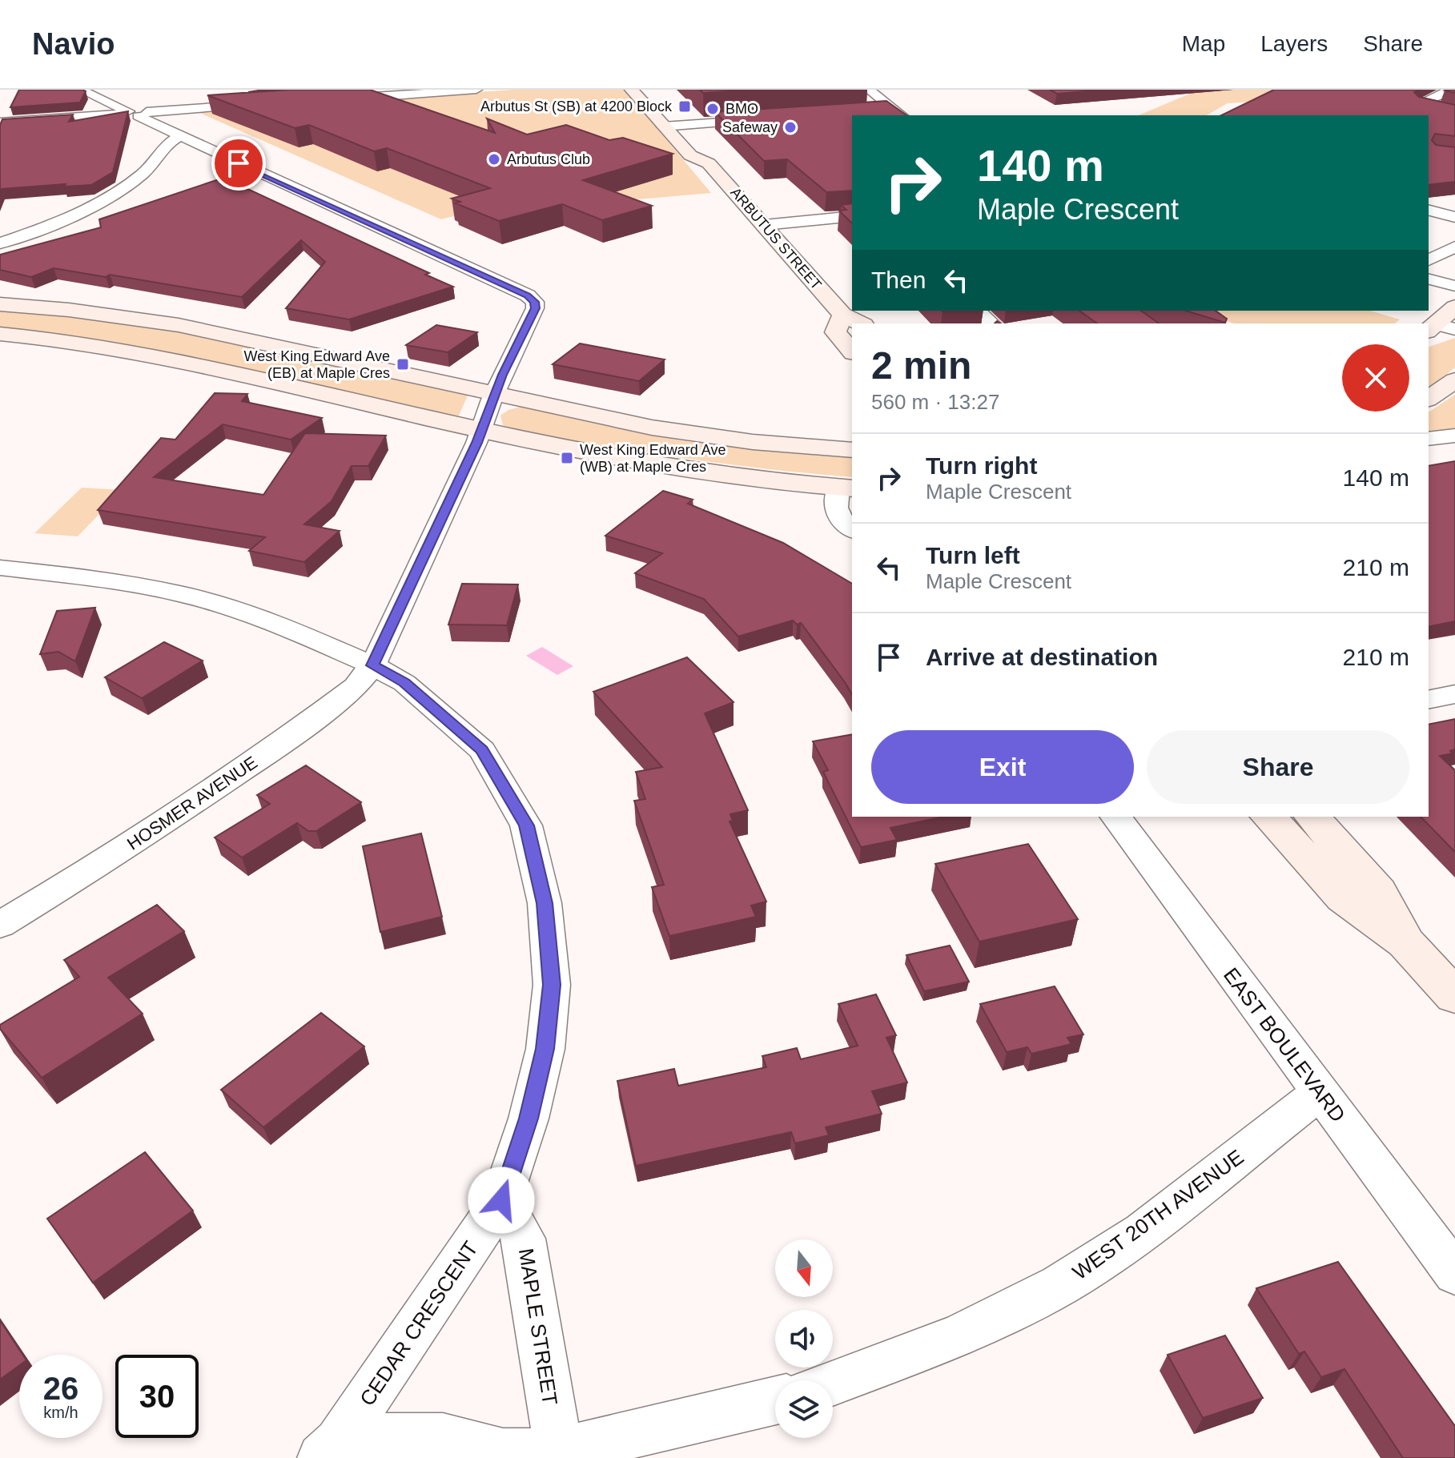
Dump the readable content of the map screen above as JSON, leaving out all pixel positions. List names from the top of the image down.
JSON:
{
  "streets": {
    "main road": ["ARBUTUS STREET"],
    "street": [
      "HOSMER AVENUE",
      "EAST BOULEVARD",
      "WEST 20TH AVENUE",
      "CEDAR CRESCENT",
      "MAPLE STREET"
    ]
  },
  "crossings": [
    ["HOSMER AVENUE", "CEDAR CRESCENT"],
    ["EAST BOULEVARD", "WEST 20TH AVENUE"],
    ["CEDAR CRESCENT", "MAPLE STREET"]
  ],
  "places": {
    "transit": ["Arbutus St (SB) at 4200 Block", "West King Edward Ave (EB) at Maple Cres", "West King Edward Ave (WB) at Maple Cres"],
    "other": ["BMO", "Safeway", "Arbutus Club"]
  },
  "north": "bottom",
  "page": {
    "header": "Navio",
    "nav": ["Map", "Layers", "Share"],
    "turn": ["140 m", "Maple Crescent"],
    "then": "Then",
    "heading": ["2 min", "560 m · 13:27"],
    "list": [
      {
        "name": "Turn right",
        "note": "Maple Crescent",
        "value": "140 m"
      },
      {
        "name": "Turn left",
        "note": "Maple Crescent",
        "value": "210 m"
      },
      {
        "name": "Arrive at destination",
        "value": "210 m"
      }
    ],
    "buttons": ["Exit", "Share"],
    "speed": "26 km/h",
    "limit": "30"
  }
}
